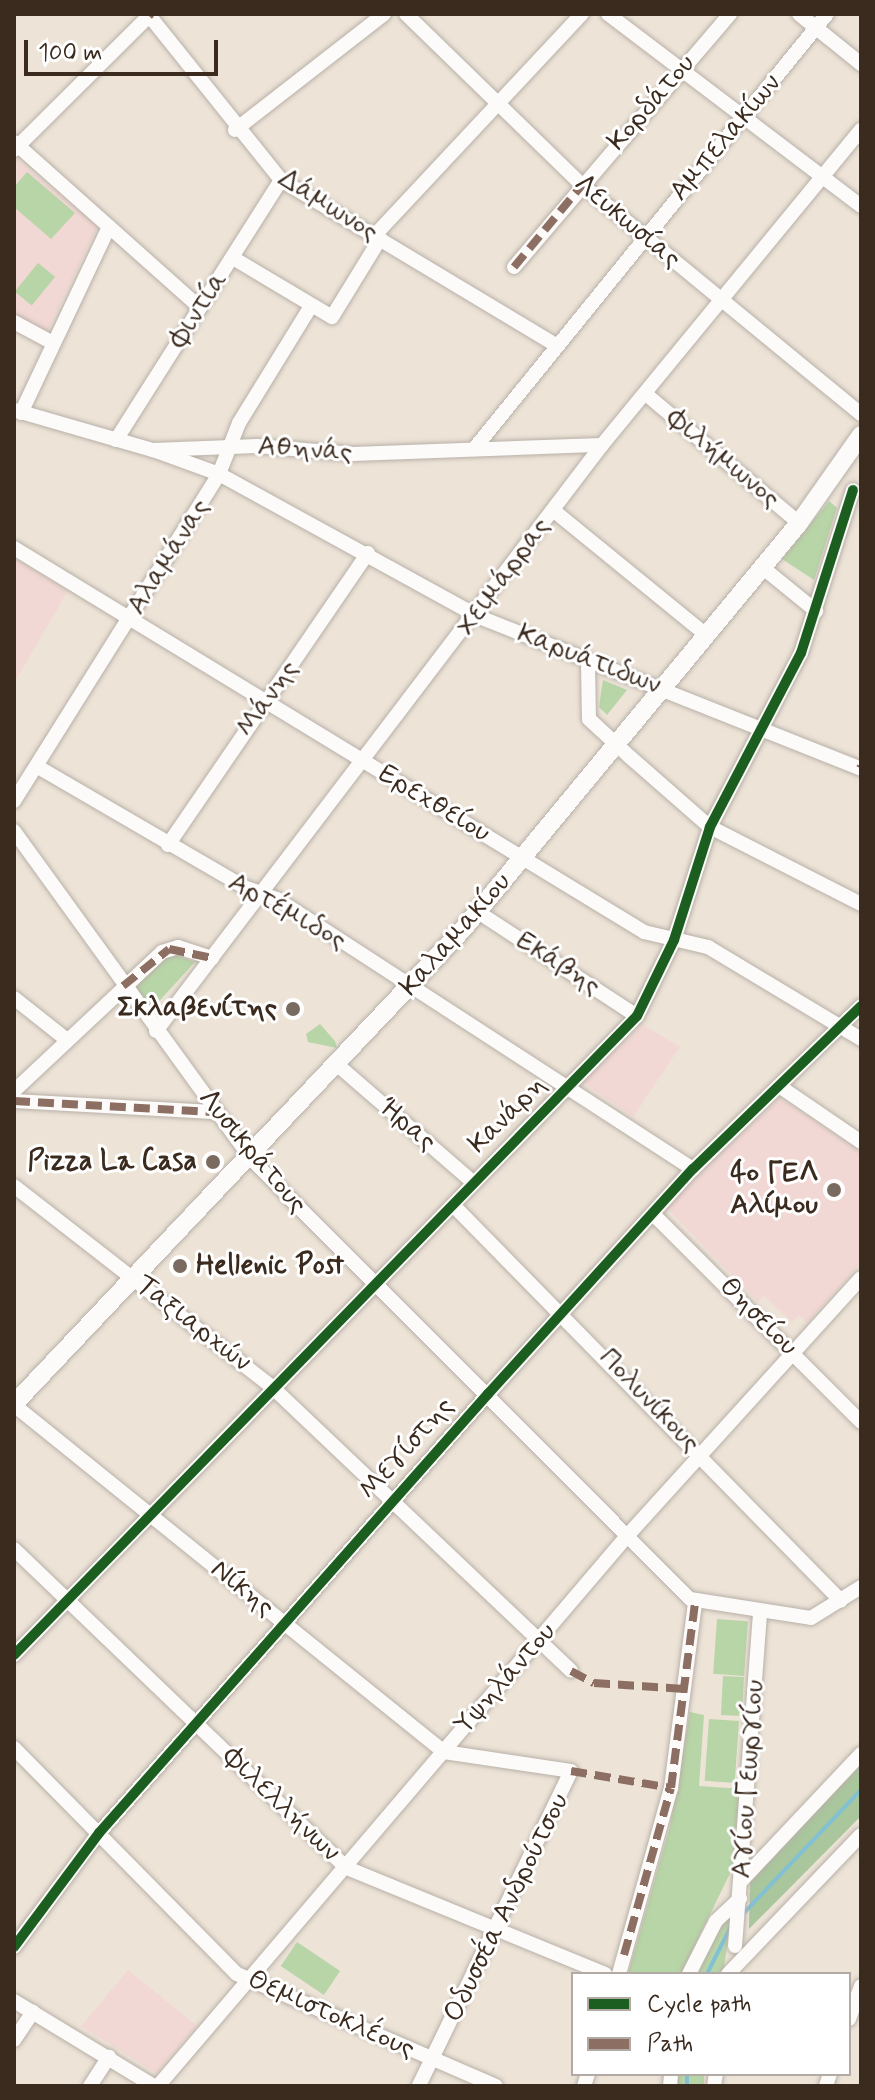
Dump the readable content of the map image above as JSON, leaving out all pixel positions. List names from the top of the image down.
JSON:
{
  "streets": {
    "main road": ["Καλαμακίου"],
    "street": [
      "Κορδάτου",
      "Αμπελακίων",
      "Δάμωνος",
      "Λευκωσίας",
      "Φιντία",
      "Αθηνάς",
      "Φιλήμωνος",
      "Αλαμάνας",
      "Χειμάρρας",
      "Καρυάτιδων",
      "Μάνης",
      "Ερεχθείου",
      "Αρτέμιδος",
      "Εκάβης",
      "Κανάρη",
      "Ήρας",
      "Λυσικράτους",
      "Θησείου",
      "Ταξιαρχών",
      "Πολυνίκους",
      "Μεγίστης",
      "Νίκης",
      "Υψηλάντου",
      "Αγίου Γεωργίου",
      "Φιλελλήνων",
      "Οδυσσέα Ανδρούτσου",
      "Θεμιστοκλέους"
    ]
  },
  "crossings": [
    ["Κορδάτου", "Λευκωσίας"],
    ["Αμπελακίων", "Δάμωνος"],
    ["Αμπελακίων", "Λευκωσίας"],
    ["Αμπελακίων", "Αθηνάς"],
    ["Δάμωνος", "Φιντία"],
    ["Λευκωσίας", "Χειμάρρας"],
    ["Φιντία", "Αθηνάς"],
    ["Αθηνάς", "Αλαμάνας"],
    ["Αθηνάς", "Χειμάρρας"],
    ["Αθηνάς", "Καρυάτιδων"],
    ["Φιλήμωνος", "Χειμάρρας"],
    ["Φιλήμωνος", "Καλαμακίου"],
    ["Αλαμάνας", "Καρυάτιδων"],
    ["Αλαμάνας", "Ερεχθείου"],
    ["Αλαμάνας", "Αρτέμιδος"],
    ["Χειμάρρας", "Καρυάτιδων"],
    ["Χειμάρρας", "Ερεχθείου"],
    ["Χειμάρρας", "Αρτέμιδος"],
    ["Χειμάρρας", "Λυσικράτους"],
    ["Καρυάτιδων", "Μάνης"],
    ["Καρυάτιδων", "Καλαμακίου"],
    ["Καρυάτιδων", "Κανάρη"],
    ["Μάνης", "Ερεχθείου"],
    ["Μάνης", "Αρτέμιδος"],
    ["Ερεχθείου", "Καλαμακίου"],
    ["Ερεχθείου", "Κανάρη"],
    ["Ερεχθείου", "Μεγίστης"],
    ["Αρτέμιδος", "Καλαμακίου"],
    ["Αρτέμιδος", "Κανάρη"],
    ["Αρτέμιδος", "Μεγίστης"],
    ["Καλαμακίου", "Εκάβης"],
    ["Καλαμακίου", "Ήρας"],
    ["Καλαμακίου", "Λυσικράτους"],
    ["Καλαμακίου", "Ταξιαρχών"],
    ["Καλαμακίου", "Νίκης"],
    ["Εκάβης", "Κανάρη"],
    ["Κανάρη", "Ήρας"],
    ["Κανάρη", "Λυσικράτους"],
    ["Κανάρη", "Ταξιαρχών"],
    ["Κανάρη", "Πολυνίκους"],
    ["Κανάρη", "Νίκης"],
    ["Κανάρη", "Φιλελλήνων"],
    ["Λυσικράτους", "Μεγίστης"],
    ["Λυσικράτους", "Υψηλάντου"],
    ["Θησείου", "Μεγίστης"],
    ["Θησείου", "Υψηλάντου"],
    ["Ταξιαρχών", "Μεγίστης"],
    ["Ταξιαρχών", "Υψηλάντου"],
    ["Πολυνίκους", "Μεγίστης"],
    ["Πολυνίκους", "Υψηλάντου"],
    ["Μεγίστης", "Νίκης"],
    ["Μεγίστης", "Φιλελλήνων"],
    ["Μεγίστης", "Θεμιστοκλέους"],
    ["Νίκης", "Υψηλάντου"],
    ["Νίκης", "Οδυσσέα Ανδρούτσου"],
    ["Υψηλάντου", "Φιλελλήνων"],
    ["Υψηλάντου", "Οδυσσέα Ανδρούτσου"],
    ["Υψηλάντου", "Θεμιστοκλέους"],
    ["Φιλελλήνων", "Οδυσσέα Ανδρούτσου"],
    ["Οδυσσέα Ανδρούτσου", "Θεμιστοκλέους"]
  ],
  "places": [
    "Σκλαβενίτης",
    "Pizza La Casa",
    "4ο ΓΕΛ Αλίμου",
    "Hellenic Post"
  ],
  "legend": ["Cycle path", "Path"],
  "scale_bar": "100 m"
}
